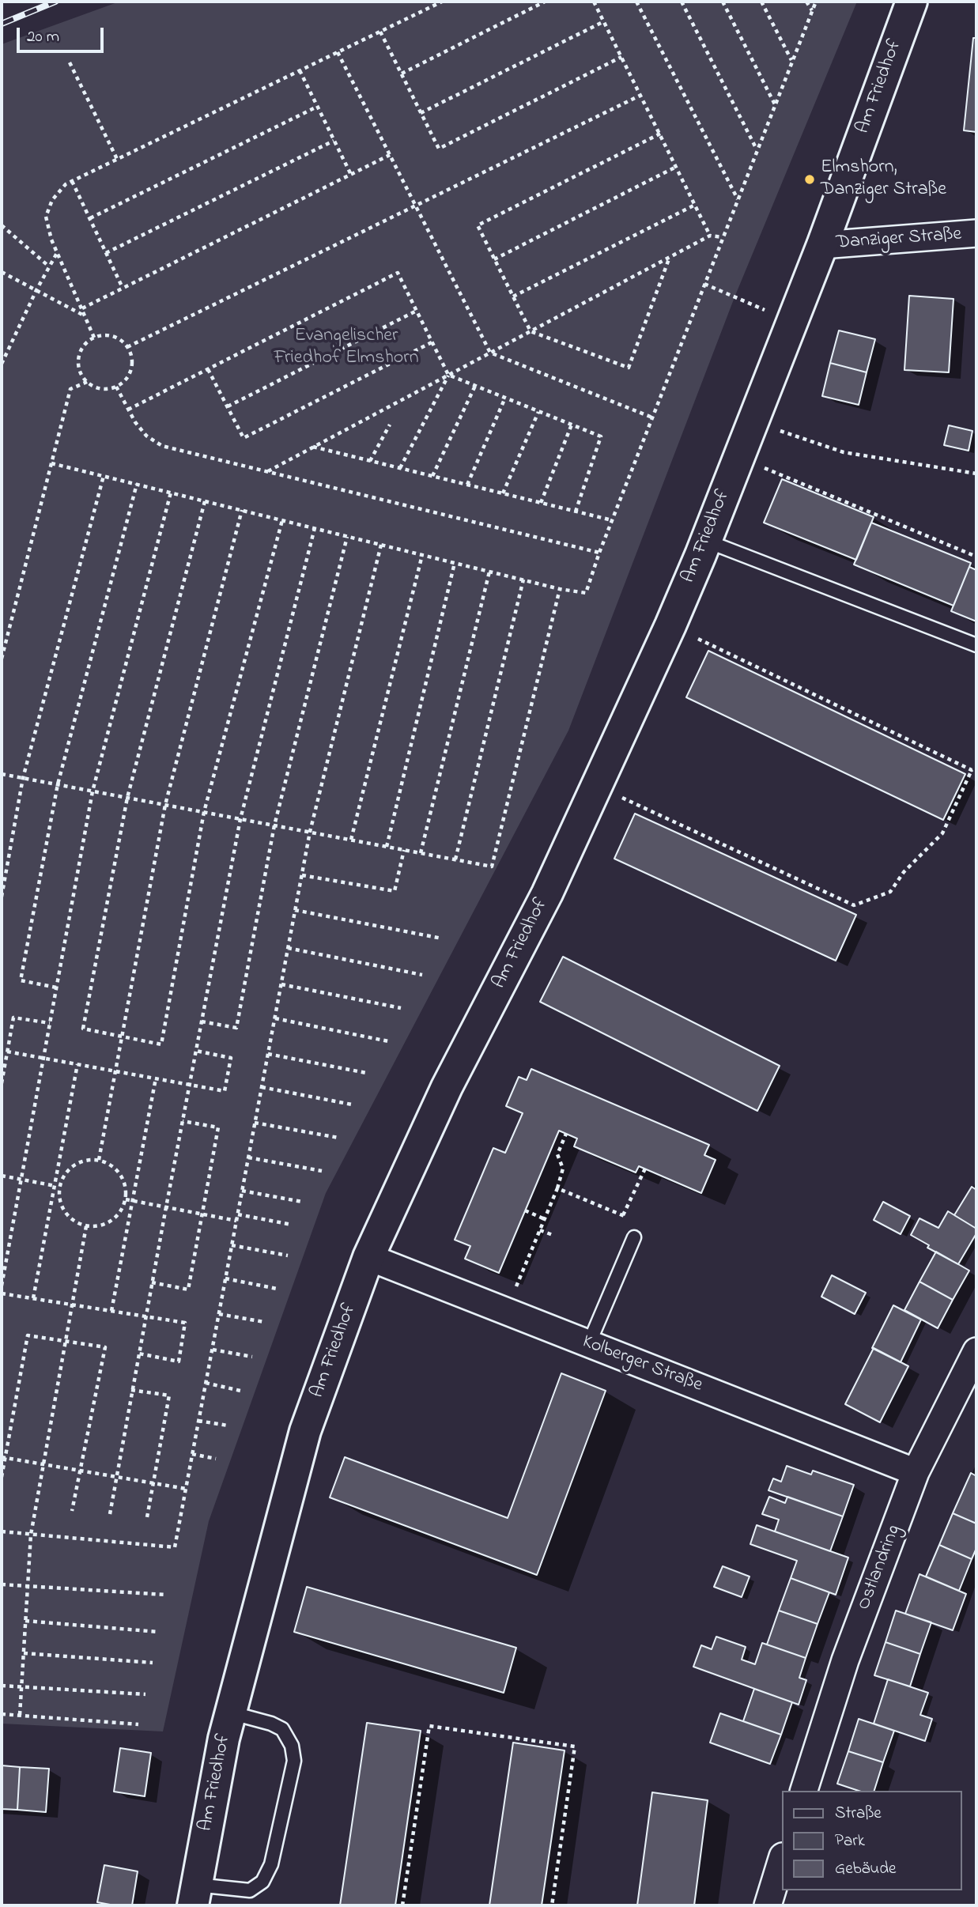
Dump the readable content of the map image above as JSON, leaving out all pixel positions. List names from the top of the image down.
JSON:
{
  "streets": {
    "street": [
      "Am Friedhof",
      "Danziger Straße",
      "Kolberger Straße",
      "Ostlandring"
    ]
  },
  "crossings": [
    ["Am Friedhof", "Danziger Straße"],
    ["Am Friedhof", "Kolberger Straße"],
    ["Kolberger Straße", "Ostlandring"]
  ],
  "parks": ["Evangelischer Friedhof Elmshorn"],
  "places": ["Elmshorn, Danziger Straße"],
  "legend": ["Straße", "Park", "Gebäude"],
  "scale_bar": "20 m"
}
